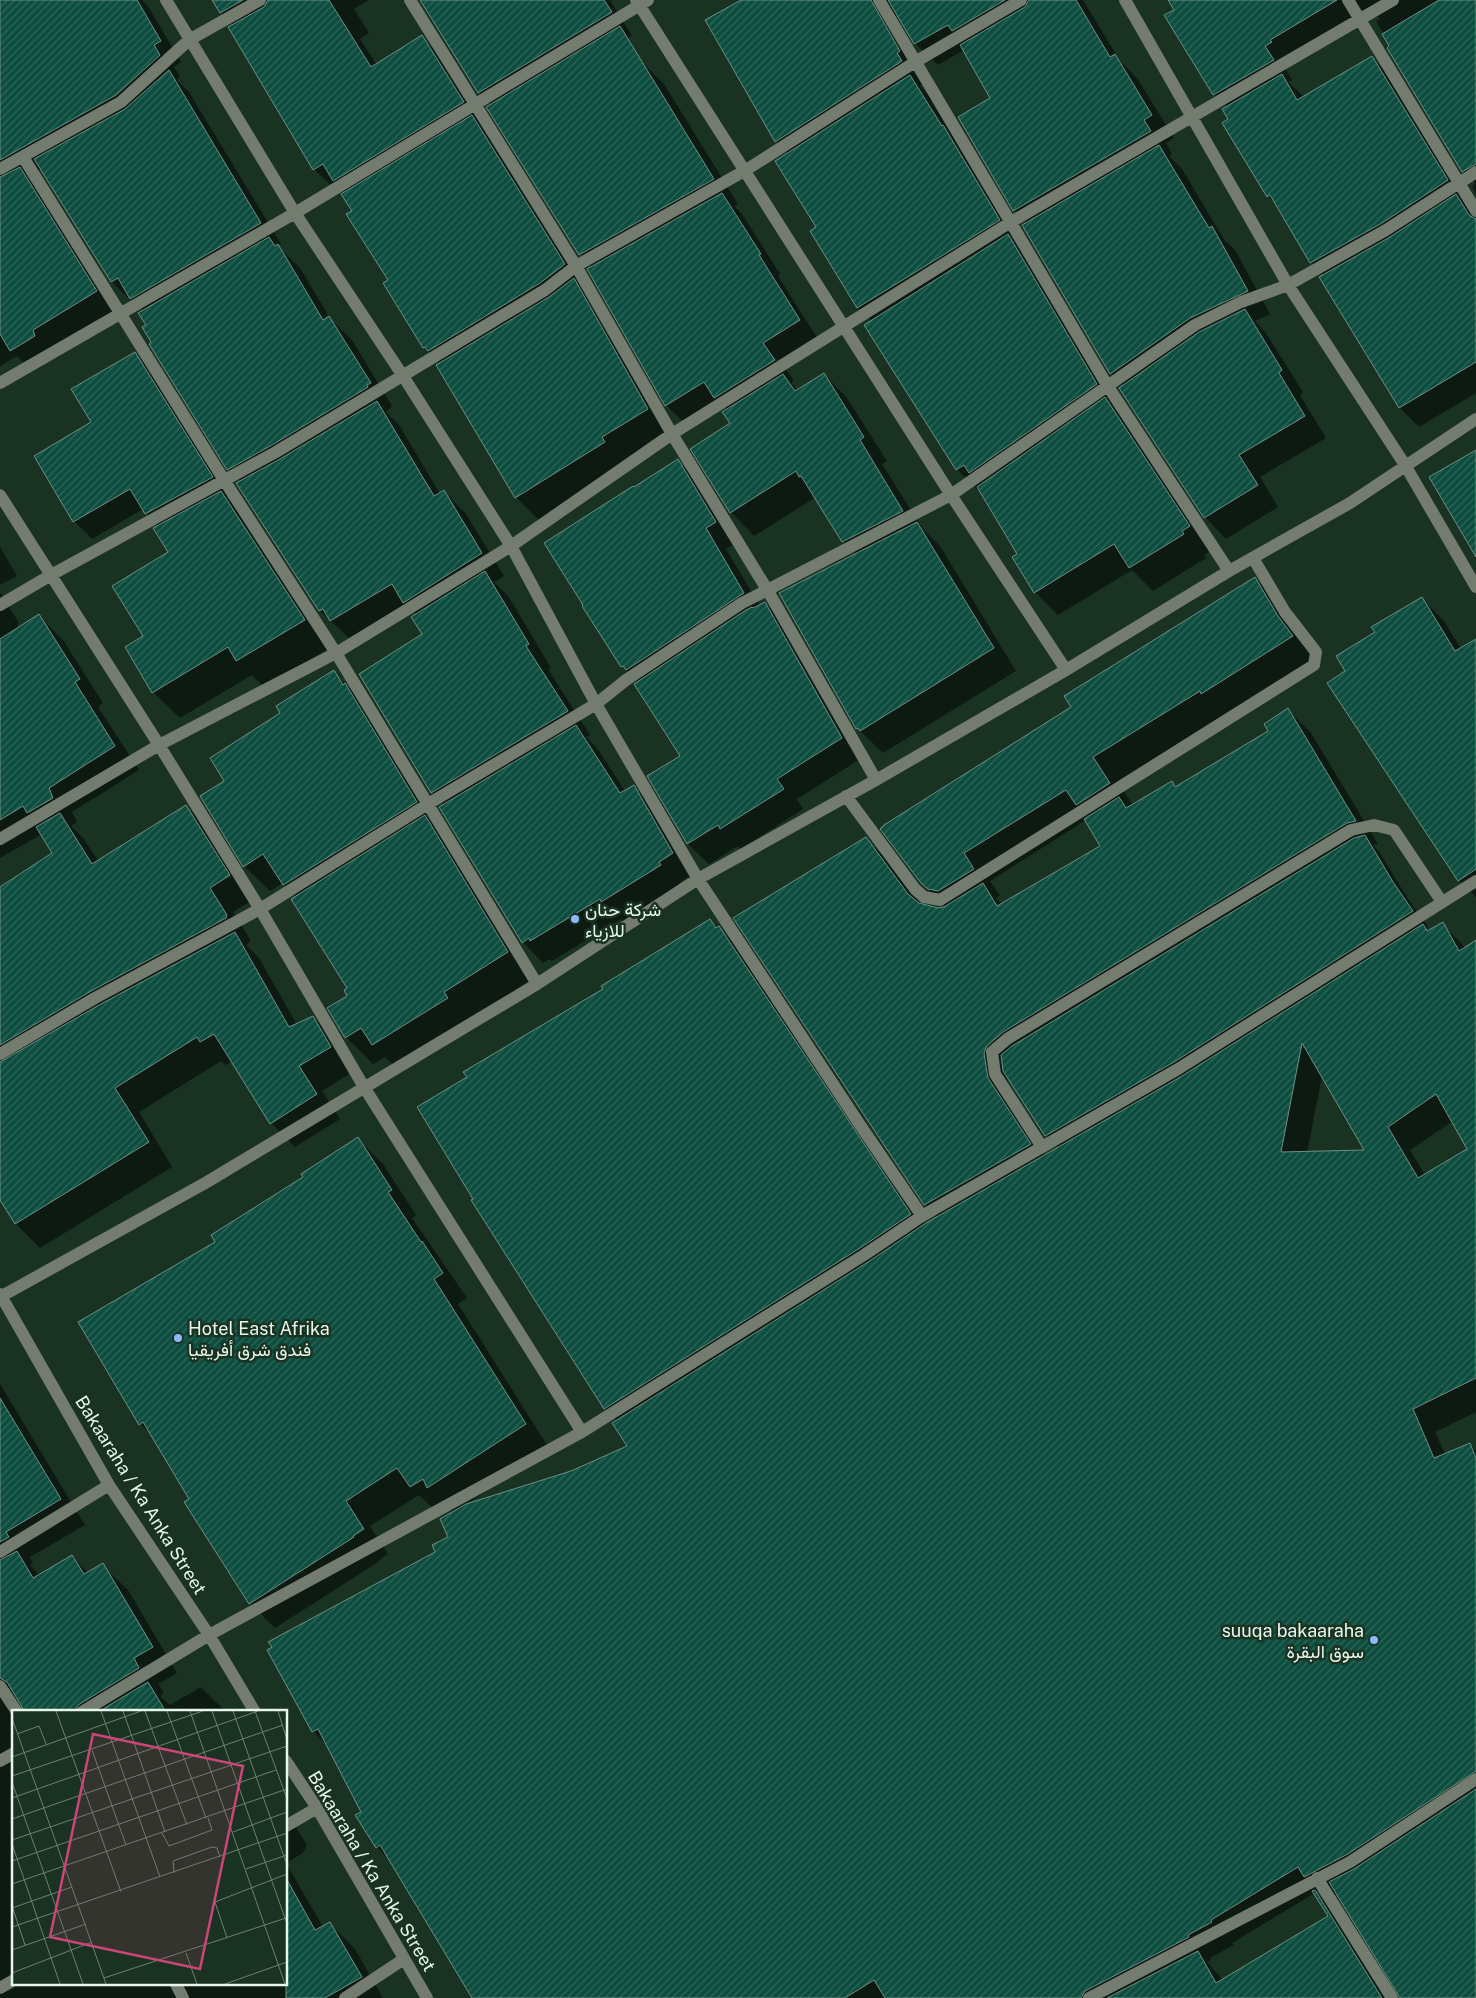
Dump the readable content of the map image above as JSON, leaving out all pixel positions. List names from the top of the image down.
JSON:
{
  "streets": {
    "street": ["Bakaaraha / Ka Anka Street"]
  },
  "places": ["شركة حنان للازياء", "Hotel East Afrika فندق شرق أفريقيا", "suuqa bakaaraha سوق البقرة"]
}
